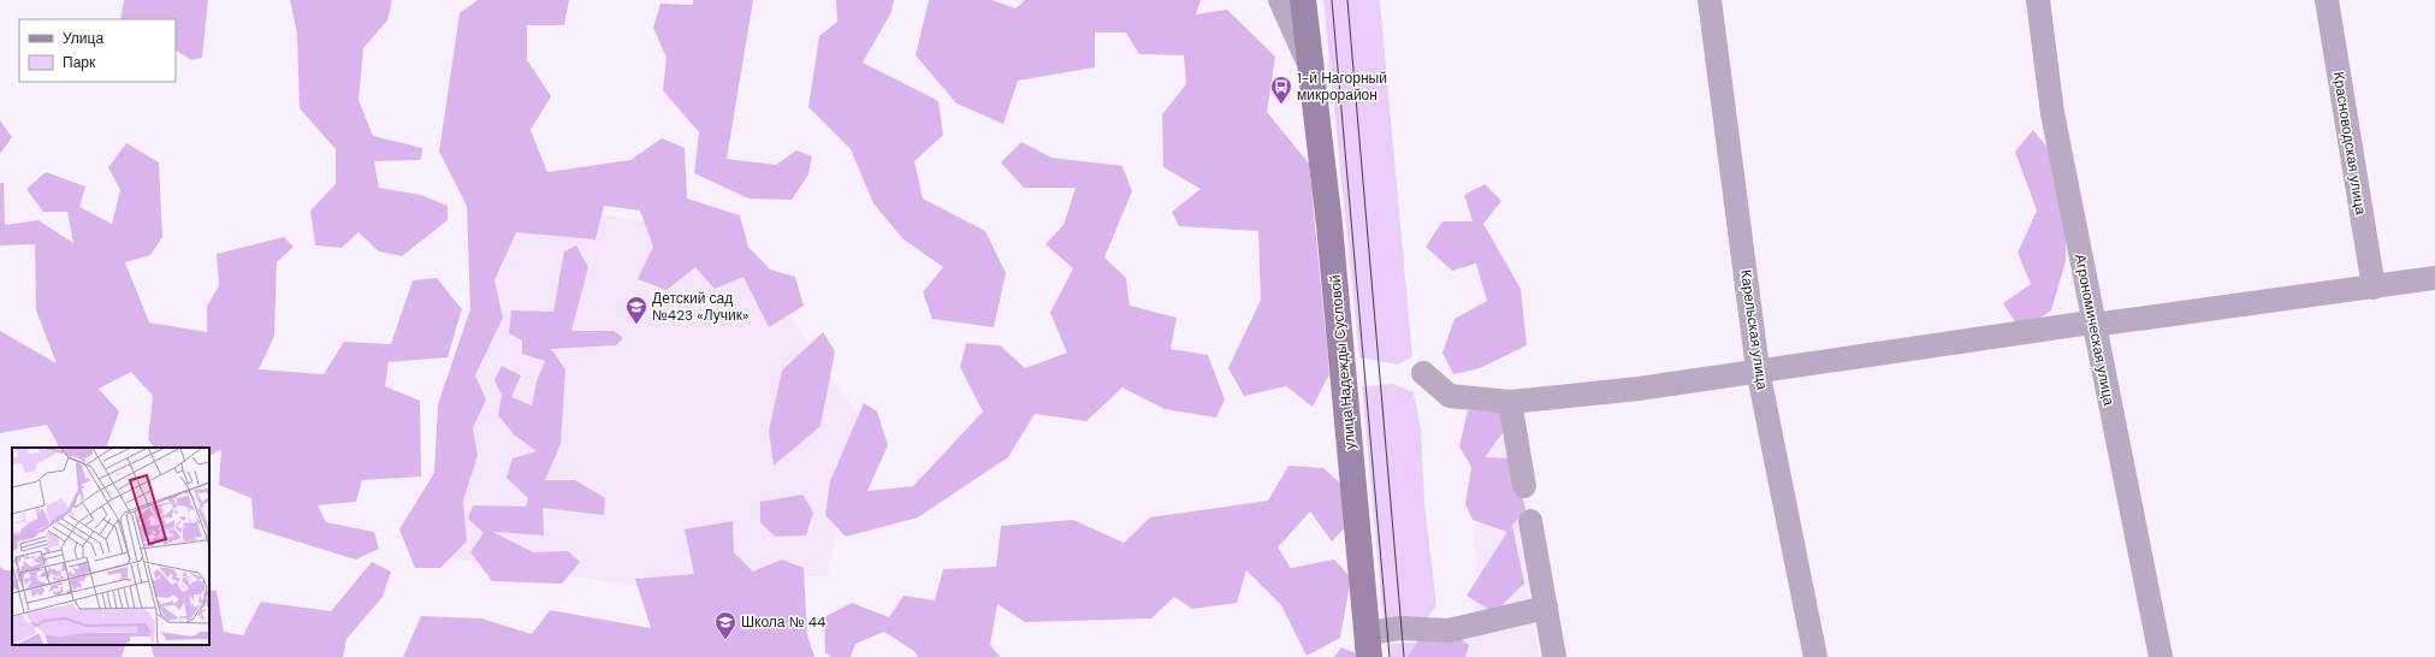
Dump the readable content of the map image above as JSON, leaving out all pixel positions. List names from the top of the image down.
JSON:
{
  "streets": {
    "main road": ["улица Надежды Сусловой"],
    "street": ["Красноводская улица", "Карельская улица", "Агрономическая улица"]
  },
  "places": {
    "bus stop": ["1-й Нагорный микрорайон"],
    "school or university": ["Детский сад №423 «Лучик»", "Школа № 44"]
  },
  "legend": ["Улица", "Парк"]
}
